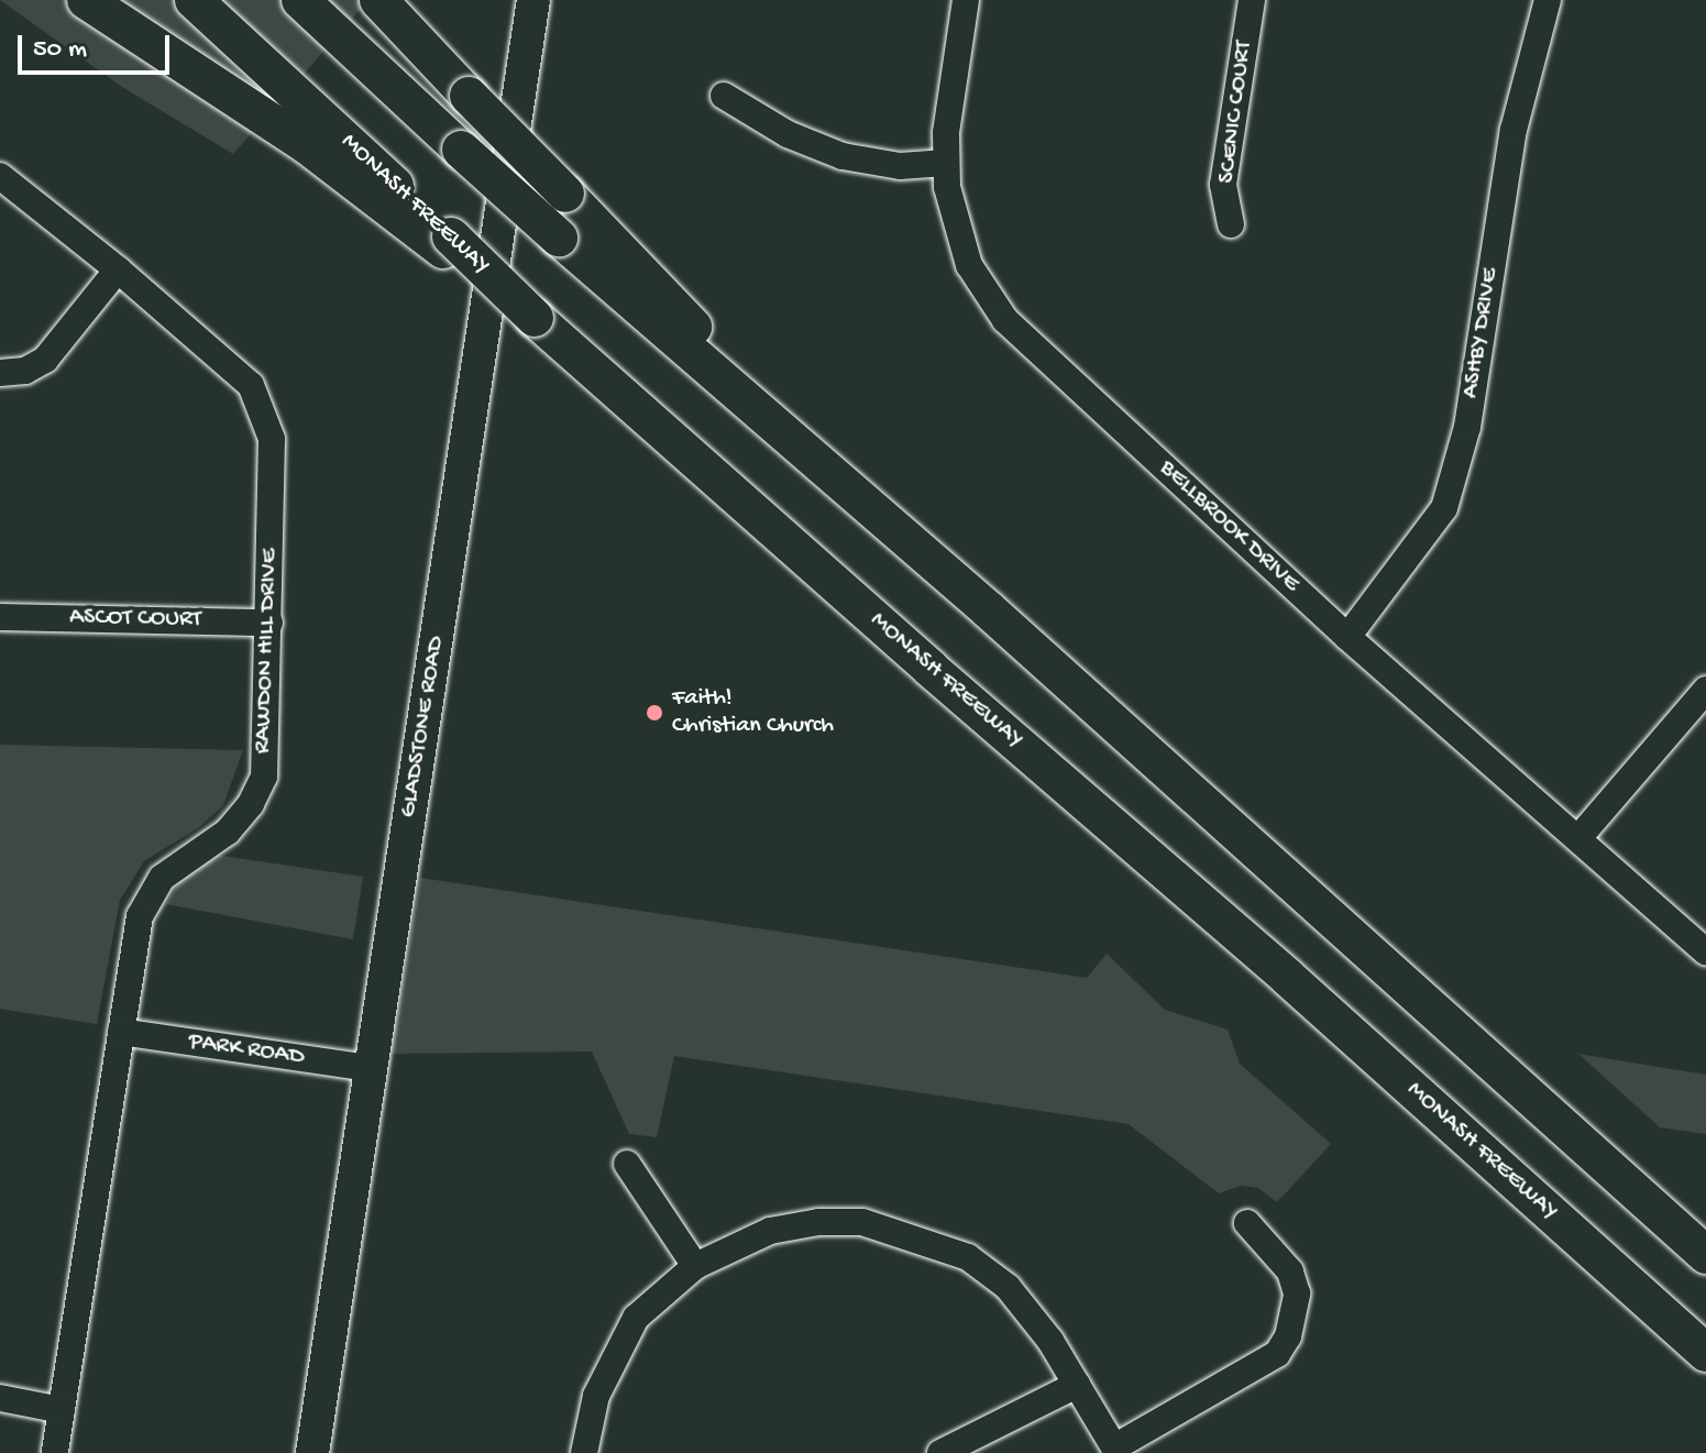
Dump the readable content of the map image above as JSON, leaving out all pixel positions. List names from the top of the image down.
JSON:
{
  "streets": {
    "highway": ["MONASH FREEWAY"],
    "main road": ["GLADSTONE ROAD"],
    "street": [
      "SCENIC COURT",
      "ASHBY DRIVE",
      "BELLBROOK DRIVE",
      "ASCOT COURT",
      "RAWDON HILL DRIVE",
      "PARK ROAD"
    ]
  },
  "crossings": [
    ["ASHBY DRIVE", "BELLBROOK DRIVE"],
    ["ASCOT COURT", "RAWDON HILL DRIVE"],
    ["RAWDON HILL DRIVE", "PARK ROAD"],
    ["GLADSTONE ROAD", "PARK ROAD"]
  ],
  "places": ["Faith! Christian Church"],
  "scale_bar": "50 m"
}
